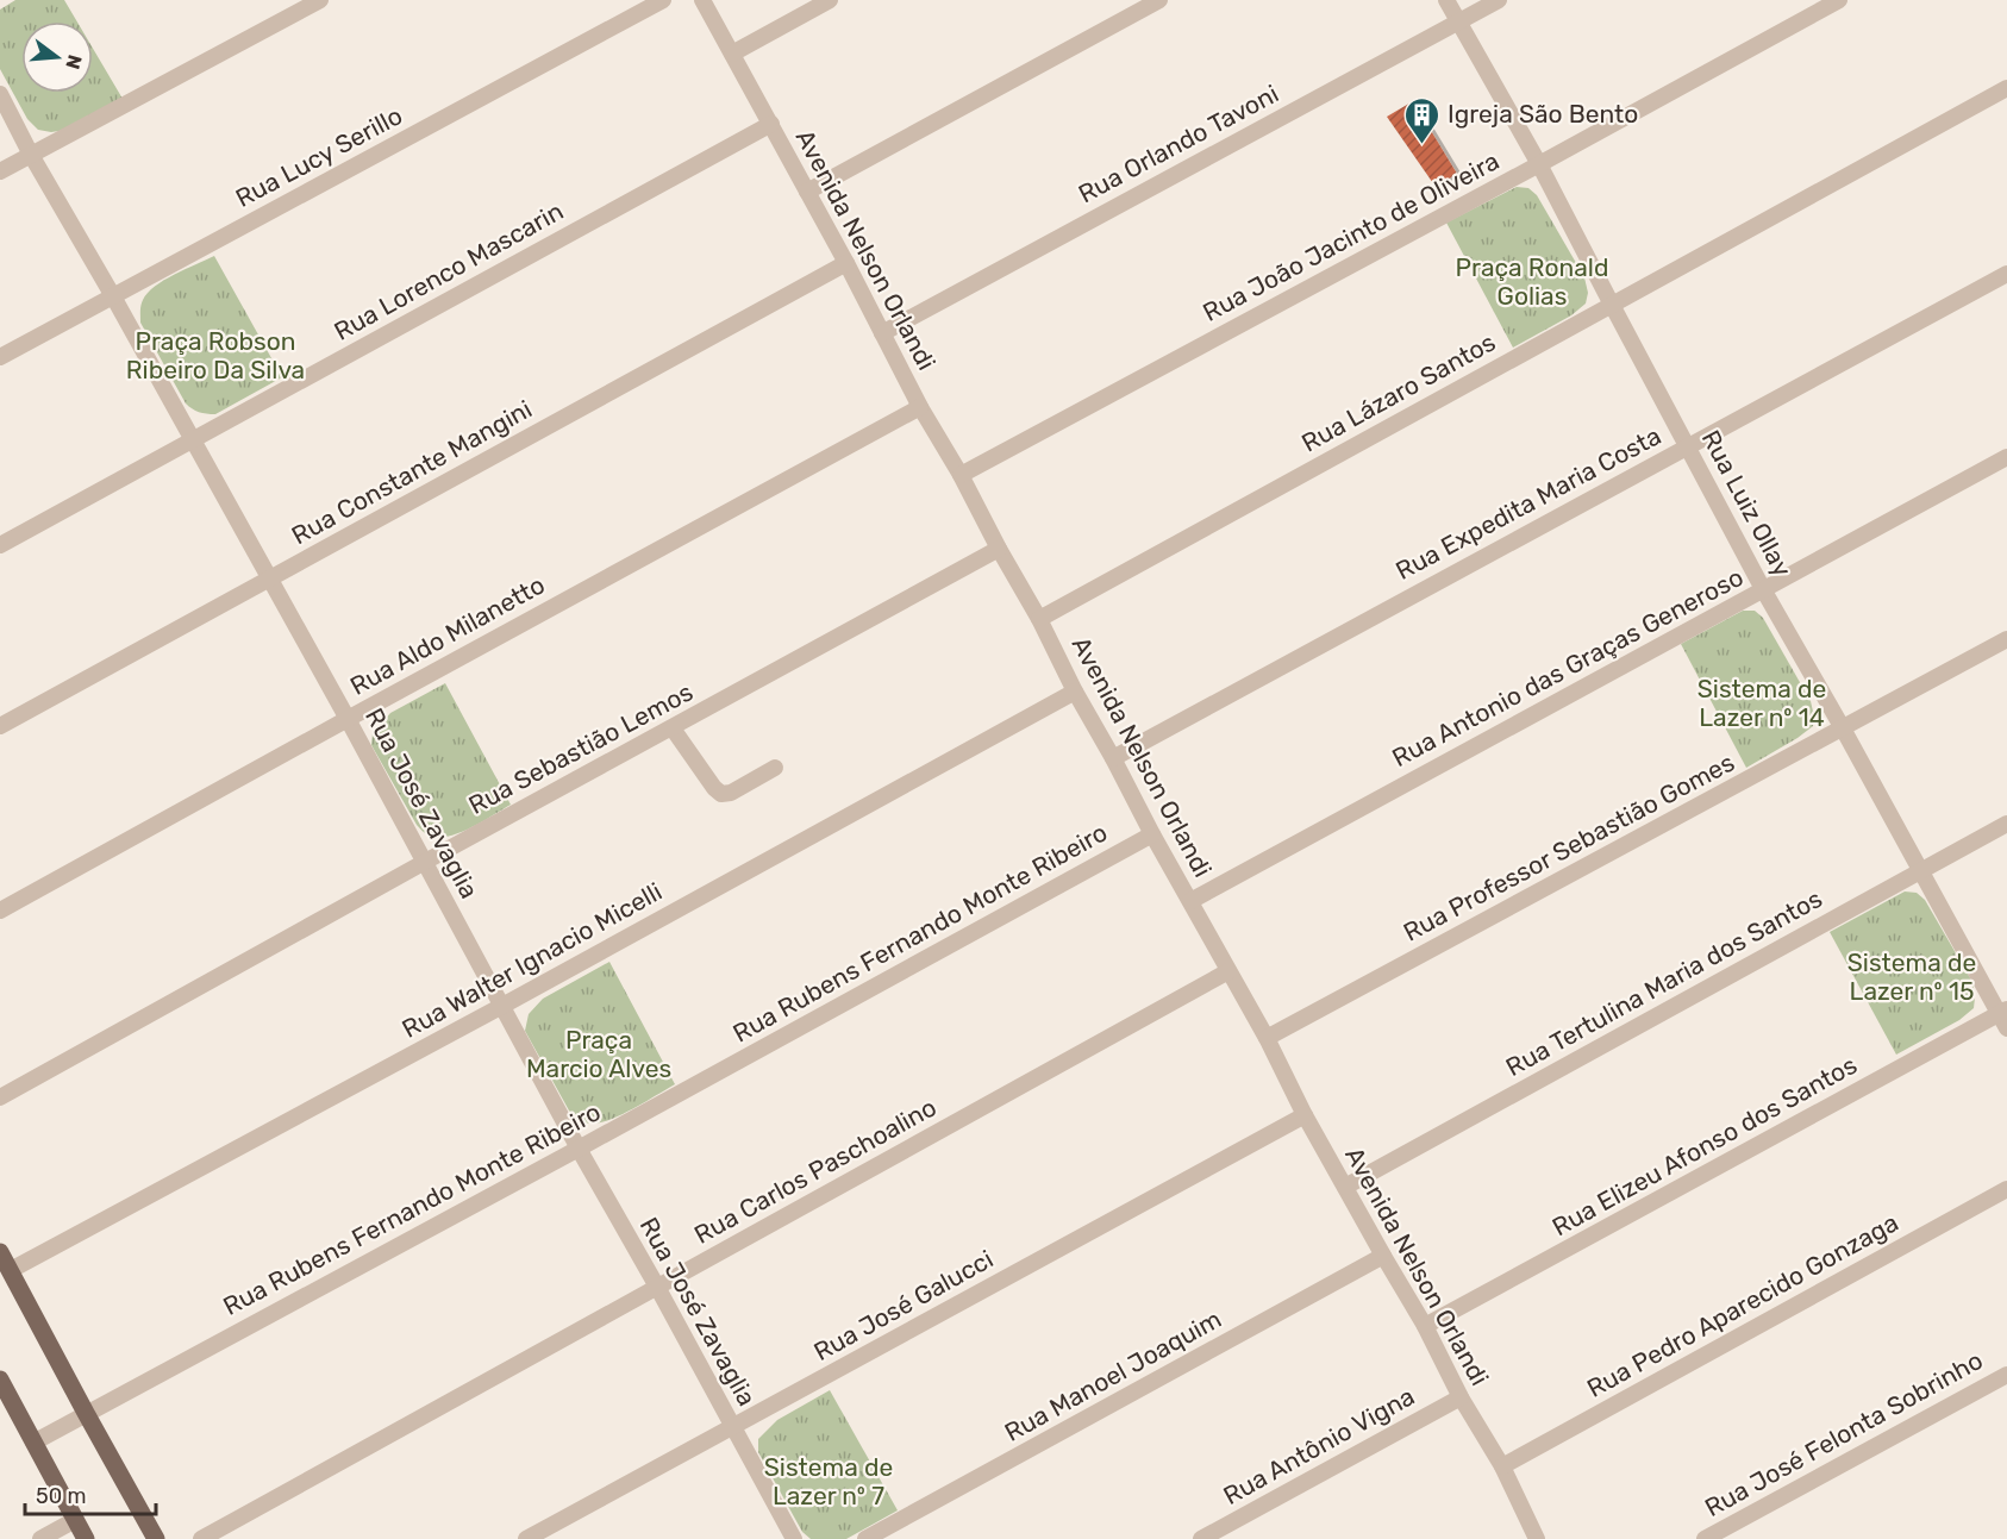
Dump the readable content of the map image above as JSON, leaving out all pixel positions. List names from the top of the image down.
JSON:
{
  "streets": {
    "street": [
      "Rua Orlando Tavoni",
      "Rua Lucy Serillo",
      "Rua João Jacinto de Oliveira",
      "Avenida Nelson Orlandi",
      "Rua Lorenco Mascarin",
      "Rua Lázaro Santos",
      "Rua Constante Mangini",
      "Rua Expedita Maria Costa",
      "Rua Luiz Ollay",
      "Rua Aldo Milanetto",
      "Rua Antonio das Graças Generoso",
      "Rua Sebastião Lemos",
      "Rua José Zavaglia",
      "Rua Professor Sebastião Gomes",
      "Rua Rubens Fernando Monte Ribeiro",
      "Rua Walter Ignacio Micelli",
      "Rua Tertulina Maria dos Santos",
      "Rua Elizeu Afonso dos Santos",
      "Rua Carlos Paschoalino",
      "Rua José Galucci",
      "Rua Pedro Aparecido Gonzaga",
      "Rua Manoel Joaquim",
      "Rua José Felonta Sobrinho",
      "Rua Antônio Vigna"
    ]
  },
  "crossings": [
    ["Rua Orlando Tavoni", "Avenida Nelson Orlandi"],
    ["Rua Orlando Tavoni", "Rua Luiz Ollay"],
    ["Rua Lucy Serillo", "Rua José Zavaglia"],
    ["Rua João Jacinto de Oliveira", "Avenida Nelson Orlandi"],
    ["Rua João Jacinto de Oliveira", "Rua Luiz Ollay"],
    ["Avenida Nelson Orlandi", "Rua Lorenco Mascarin"],
    ["Avenida Nelson Orlandi", "Rua Lázaro Santos"],
    ["Avenida Nelson Orlandi", "Rua Constante Mangini"],
    ["Avenida Nelson Orlandi", "Rua Expedita Maria Costa"],
    ["Avenida Nelson Orlandi", "Rua Aldo Milanetto"],
    ["Avenida Nelson Orlandi", "Rua Antonio das Graças Generoso"],
    ["Avenida Nelson Orlandi", "Rua Sebastião Lemos"],
    ["Avenida Nelson Orlandi", "Rua Professor Sebastião Gomes"],
    ["Avenida Nelson Orlandi", "Rua Rubens Fernando Monte Ribeiro"],
    ["Avenida Nelson Orlandi", "Rua Walter Ignacio Micelli"],
    ["Avenida Nelson Orlandi", "Rua Tertulina Maria dos Santos"],
    ["Avenida Nelson Orlandi", "Rua Elizeu Afonso dos Santos"],
    ["Avenida Nelson Orlandi", "Rua Carlos Paschoalino"],
    ["Avenida Nelson Orlandi", "Rua José Galucci"],
    ["Avenida Nelson Orlandi", "Rua Pedro Aparecido Gonzaga"],
    ["Avenida Nelson Orlandi", "Rua Manoel Joaquim"],
    ["Avenida Nelson Orlandi", "Rua Antônio Vigna"],
    ["Rua Lorenco Mascarin", "Rua José Zavaglia"],
    ["Rua Lázaro Santos", "Rua Luiz Ollay"],
    ["Rua Constante Mangini", "Rua José Zavaglia"],
    ["Rua Expedita Maria Costa", "Rua Luiz Ollay"],
    ["Rua Luiz Ollay", "Rua Antonio das Graças Generoso"],
    ["Rua Luiz Ollay", "Rua Professor Sebastião Gomes"],
    ["Rua Luiz Ollay", "Rua Tertulina Maria dos Santos"],
    ["Rua Luiz Ollay", "Rua Elizeu Afonso dos Santos"],
    ["Rua Aldo Milanetto", "Rua José Zavaglia"],
    ["Rua Sebastião Lemos", "Rua José Zavaglia"],
    ["Rua José Zavaglia", "Rua Rubens Fernando Monte Ribeiro"],
    ["Rua José Zavaglia", "Rua Walter Ignacio Micelli"],
    ["Rua José Zavaglia", "Rua Carlos Paschoalino"],
    ["Rua José Zavaglia", "Rua José Galucci"]
  ],
  "parks": [
    "Praça Ronald Golias",
    "Praça Robson Ribeiro Da Silva",
    "Sistema de Lazer nº 14",
    "Sistema de Lazer nº 15",
    "Praça Marcio Alves",
    "Sistema de Lazer nº 7"
  ],
  "places": {
    "building": ["Igreja São Bento"]
  },
  "scale_bar": "50 m",
  "north": "right"
}
